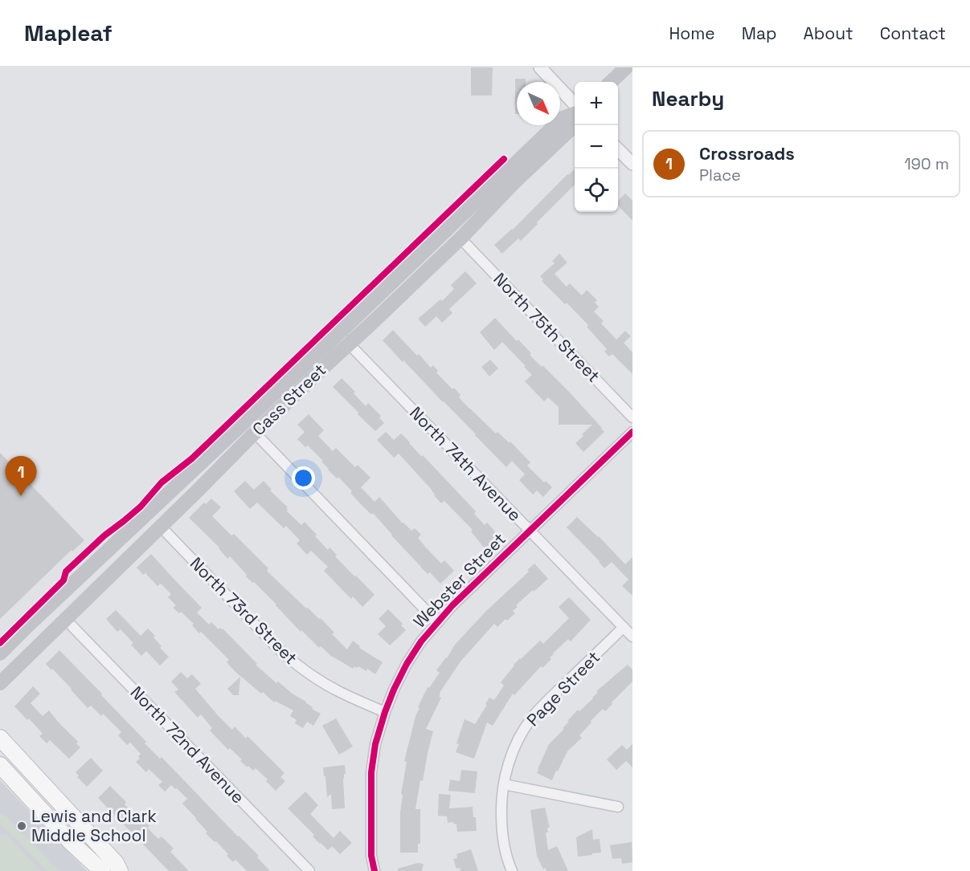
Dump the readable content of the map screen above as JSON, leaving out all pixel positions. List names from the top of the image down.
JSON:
{
  "streets": {
    "main road": ["Cass Street"],
    "street": [
      "North 75th Street",
      "North 74th Avenue",
      "Webster Street",
      "North 73rd Street",
      "Page Street",
      "North 72nd Avenue"
    ]
  },
  "crossings": [
    ["North 75th Street", "Cass Street"],
    ["Cass Street", "North 74th Avenue"],
    ["Cass Street", "North 73rd Street"],
    ["Cass Street", "North 72nd Avenue"],
    ["North 74th Avenue", "Webster Street"],
    ["North 74th Avenue", "Page Street"],
    ["Webster Street", "North 73rd Street"]
  ],
  "places": ["Lewis and Clark Middle School"],
  "north": "bottom right",
  "page": {
    "header": "Mapleaf",
    "nav": [
      "Home",
      "Map",
      "About",
      "Contact"
    ],
    "heading": "Nearby",
    "map_buttons": ["+", "−"],
    "list": [
      {
        "mark": "1",
        "name": "Crossroads",
        "note": "Place",
        "value": "190 m"
      }
    ],
    "pins": "1"
  }
}
